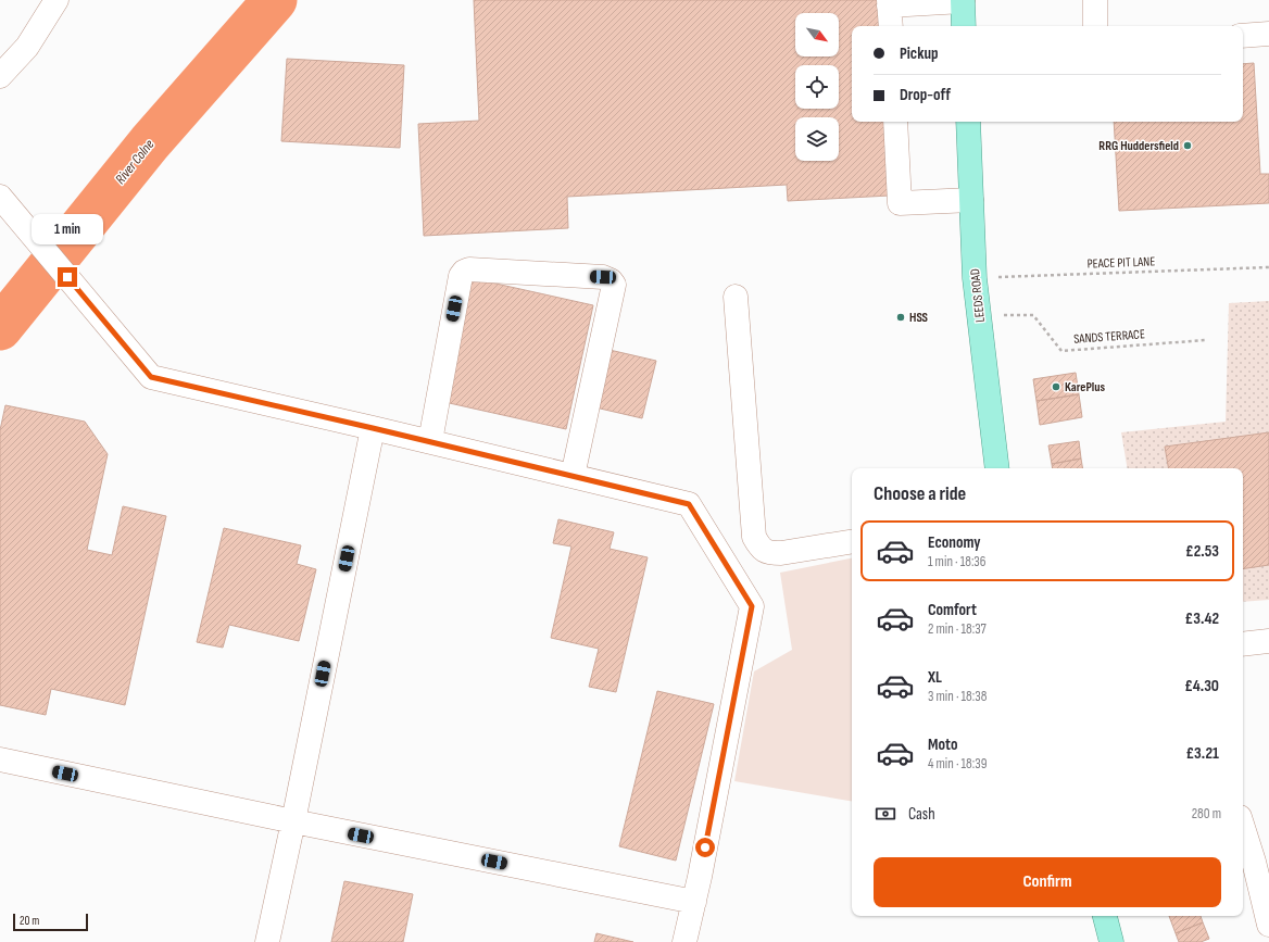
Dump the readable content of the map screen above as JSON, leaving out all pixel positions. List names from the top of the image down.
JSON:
{
  "streets": {
    "main road": ["LEEDS ROAD"],
    "path": ["PEACE PIT LANE", "SANDS TERRACE"]
  },
  "crossings": [
    ["PEACE PIT LANE", "LEEDS ROAD"],
    ["LEEDS ROAD", "SANDS TERRACE"]
  ],
  "water": ["River Colne"],
  "places": ["RRG Huddersfield", "HSS", "KarePlus"],
  "scale_bar": "20 m",
  "north": "bottom right",
  "page": {
    "banner": ["Pickup", "Drop-off"],
    "bubble": "1 min",
    "heading": "Choose a ride",
    "list": [
      {
        "name": "Economy",
        "note": "1 min · 18:36",
        "value": "£2.53"
      },
      {
        "name": "Comfort",
        "note": "2 min · 18:37",
        "value": "£3.42"
      },
      {
        "name": "XL",
        "note": "3 min · 18:38",
        "value": "£4.30"
      },
      {
        "name": "Moto",
        "note": "4 min · 18:39",
        "value": "£3.21"
      }
    ],
    "pay": ["Cash", "280 m"],
    "buttons": "Confirm",
    "scale": "20 m"
  }
}
